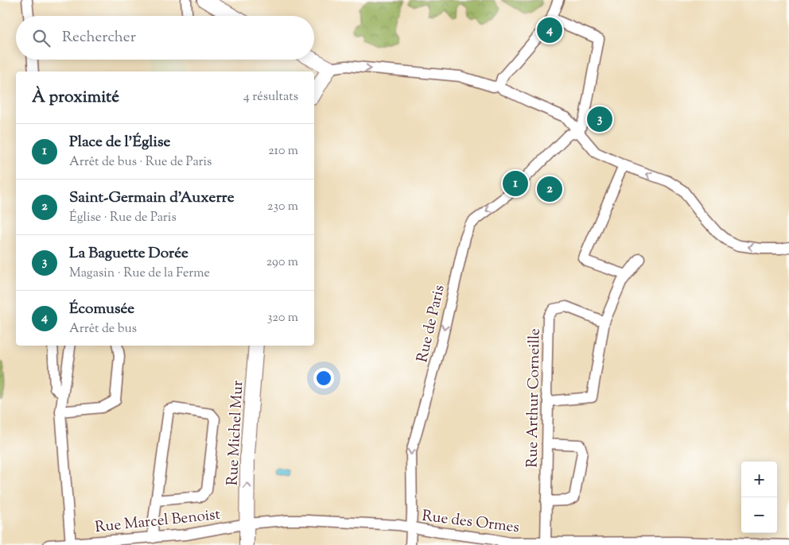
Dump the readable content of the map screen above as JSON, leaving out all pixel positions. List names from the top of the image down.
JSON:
{
  "streets": {
    "street": [
      "Rue de Paris",
      "Rue Arthur Corneille",
      "Rue Michel Mur",
      "Rue Marcel Benoist",
      "Rue des Ormes"
    ]
  },
  "crossings": [
    ["Rue de Paris", "Rue des Ormes"],
    ["Rue Arthur Corneille", "Rue des Ormes"],
    ["Rue Michel Mur", "Rue Marcel Benoist"],
    ["Rue Michel Mur", "Rue des Ormes"],
    ["Rue Marcel Benoist", "Rue des Ormes"]
  ],
  "one_way": ["Rue de Paris", "Rue Michel Mur"],
  "page": {
    "pins": [
      "4",
      "3",
      "1",
      "2"
    ],
    "search": "Rechercher",
    "heading": ["À proximité", "4 résultats"],
    "list": [
      {
        "mark": "1",
        "name": "Place de l'Église",
        "note": "Arrêt de bus · Rue de Paris",
        "value": "210 m"
      },
      {
        "mark": "2",
        "name": "Saint-Germain d'Auxerre",
        "note": "Église · Rue de Paris",
        "value": "230 m"
      },
      {
        "mark": "3",
        "name": "La Baguette Dorée",
        "note": "Magasin · Rue de la Ferme",
        "value": "290 m"
      },
      {
        "mark": "4",
        "name": "Écomusée",
        "note": "Arrêt de bus",
        "value": "320 m"
      }
    ],
    "map_buttons": ["+", "−"]
  }
}
